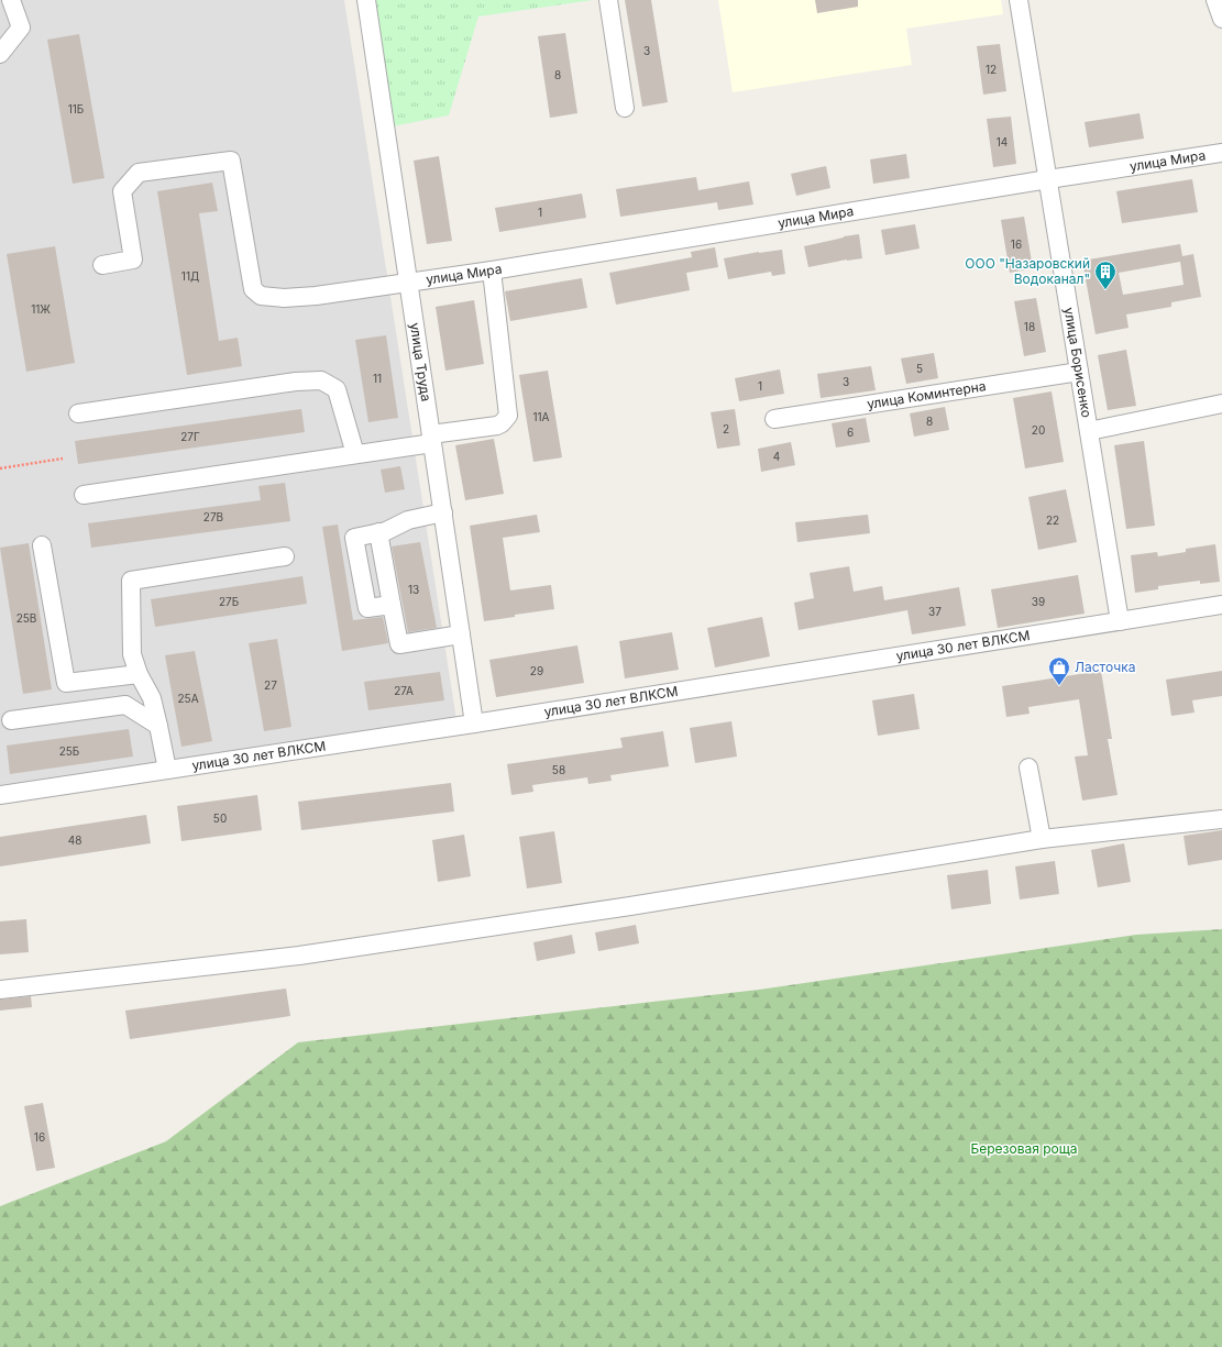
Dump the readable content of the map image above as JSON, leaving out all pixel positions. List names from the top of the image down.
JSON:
{
  "streets": {
    "street": [
      "улица Мира",
      "улица Труда",
      "улица Борисенко",
      "улица Коминтерна",
      "улица 30 лет ВЛКСМ"
    ]
  },
  "crossings": [
    ["улица Мира", "улица Труда"],
    ["улица Мира", "улица Борисенко"],
    ["улица Труда", "улица 30 лет ВЛКСМ"],
    ["улица Борисенко", "улица Коминтерна"],
    ["улица Борисенко", "улица 30 лет ВЛКСМ"]
  ],
  "parks": ["Березовая роща"],
  "places": {
    "building": ["ООО \"Назаровский Водоканал\""],
    "shop": ["Ласточка"]
  },
  "house_numbers": [
    "3",
    "12",
    "8",
    "11Б",
    "14",
    "1",
    "16",
    "11Д",
    "11Ж",
    "18",
    "5",
    "11",
    "3",
    "1",
    "11А",
    "8",
    "2",
    "20",
    "6",
    "27Г",
    "4",
    "27В",
    "22",
    "13",
    "27Б",
    "39",
    "37",
    "25В",
    "29",
    "27",
    "27А",
    "25А",
    "25Б",
    "58",
    "50",
    "48",
    "16"
  ]
}
